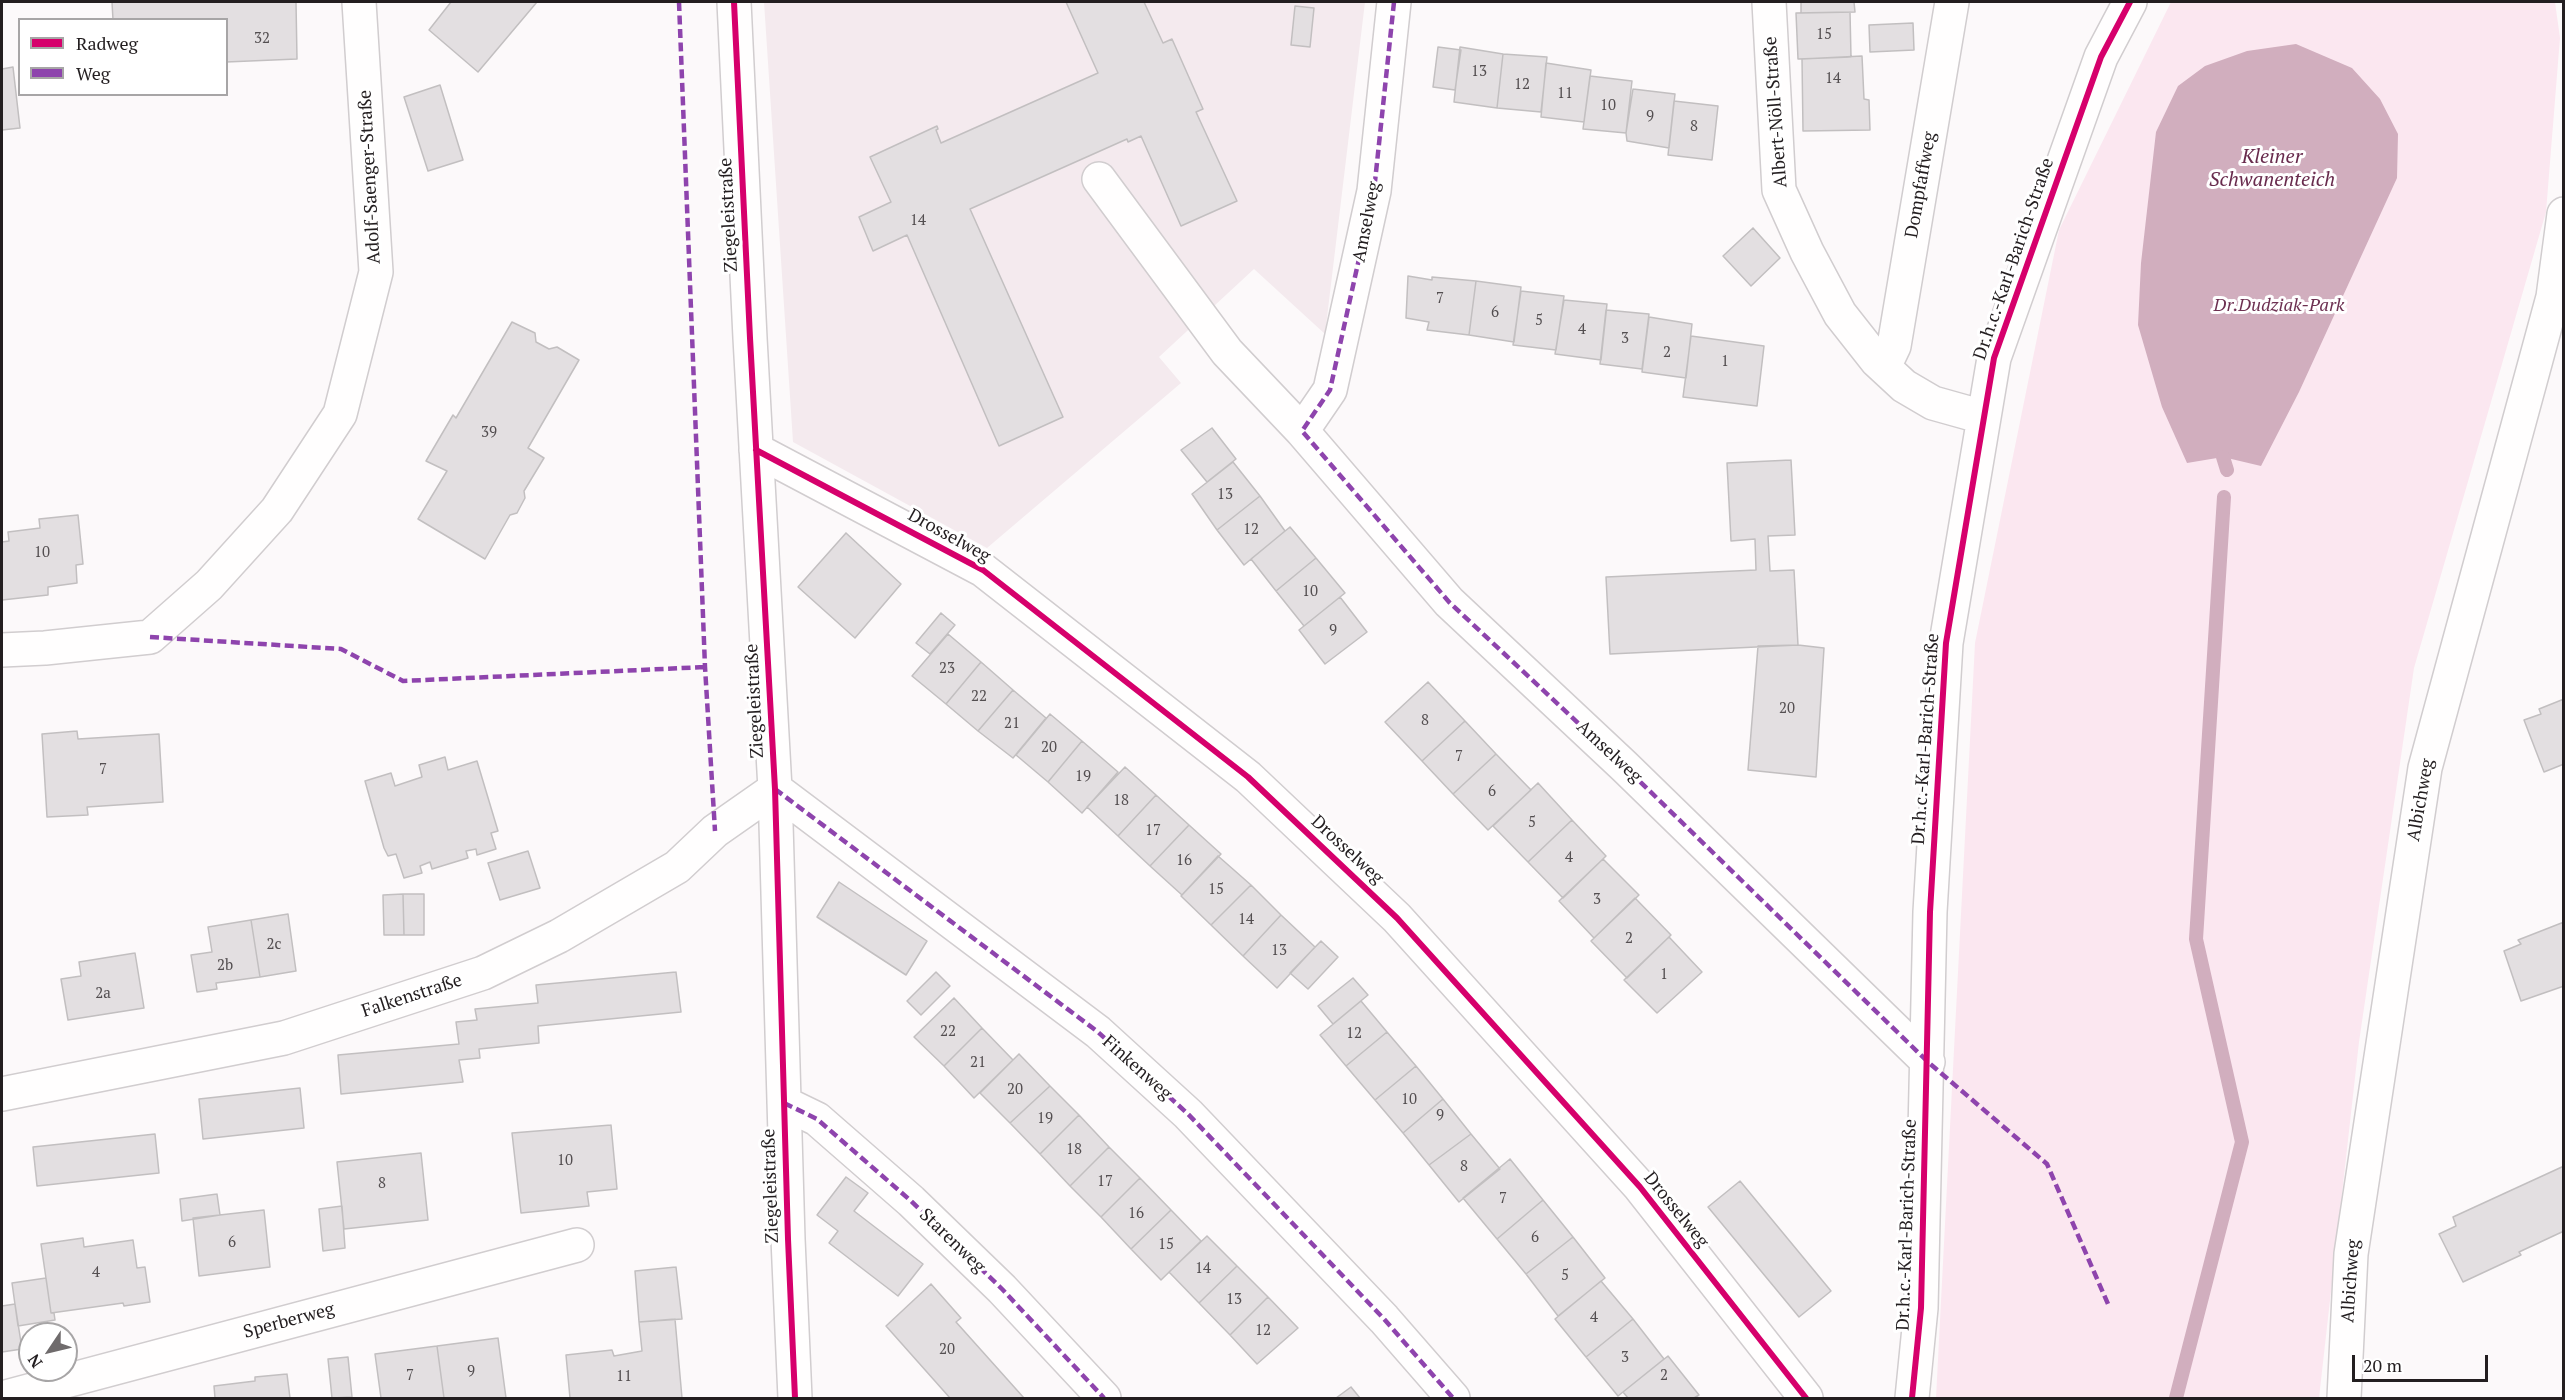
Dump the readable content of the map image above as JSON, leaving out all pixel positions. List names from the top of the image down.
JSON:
{
  "streets": {
    "street": [
      "Albert-Nöll-Straße",
      "Adolf-Saenger-Straße",
      "Dompfaffweg",
      "Ziegeleistraße",
      "Amselweg",
      "Dr.h.c.-Karl-Barich-Straße",
      "Drosselweg",
      "Albichweg",
      "Falkenstraße",
      "Finkenweg",
      "Starenweg",
      "Sperberweg"
    ]
  },
  "crossings": [
    ["Albert-Nöll-Straße", "Dompfaffweg"],
    ["Albert-Nöll-Straße", "Dr.h.c.-Karl-Barich-Straße"],
    ["Ziegeleistraße", "Drosselweg"],
    ["Ziegeleistraße", "Falkenstraße"],
    ["Ziegeleistraße", "Finkenweg"],
    ["Ziegeleistraße", "Starenweg"],
    ["Amselweg", "Dr.h.c.-Karl-Barich-Straße"],
    ["Falkenstraße", "Finkenweg"]
  ],
  "water": ["Kleiner Schwanenteich"],
  "parks": ["Dr.Dudziak-Park"],
  "house_numbers": [
    "15",
    "32",
    "13",
    "14",
    "12",
    "11",
    "10",
    "9",
    "8",
    "14",
    "7",
    "6",
    "5",
    "4",
    "3",
    "2",
    "1",
    "39",
    "13",
    "12",
    "10",
    "10",
    "9",
    "23",
    "22",
    "20",
    "8",
    "21",
    "20",
    "7",
    "7",
    "19",
    "6",
    "18",
    "5",
    "17",
    "4",
    "16",
    "15",
    "3",
    "14",
    "2",
    "2c",
    "13",
    "2b",
    "1",
    "2a",
    "22",
    "12",
    "21",
    "20",
    "10",
    "9",
    "19",
    "18",
    "10",
    "8",
    "17",
    "8",
    "7",
    "16",
    "6",
    "6",
    "15",
    "14",
    "4",
    "5",
    "13",
    "4",
    "12",
    "20",
    "3",
    "9",
    "7",
    "2",
    "11"
  ],
  "legend": ["Radweg", "Weg"],
  "scale_bar": "20 m",
  "north": "bottom left"
}
